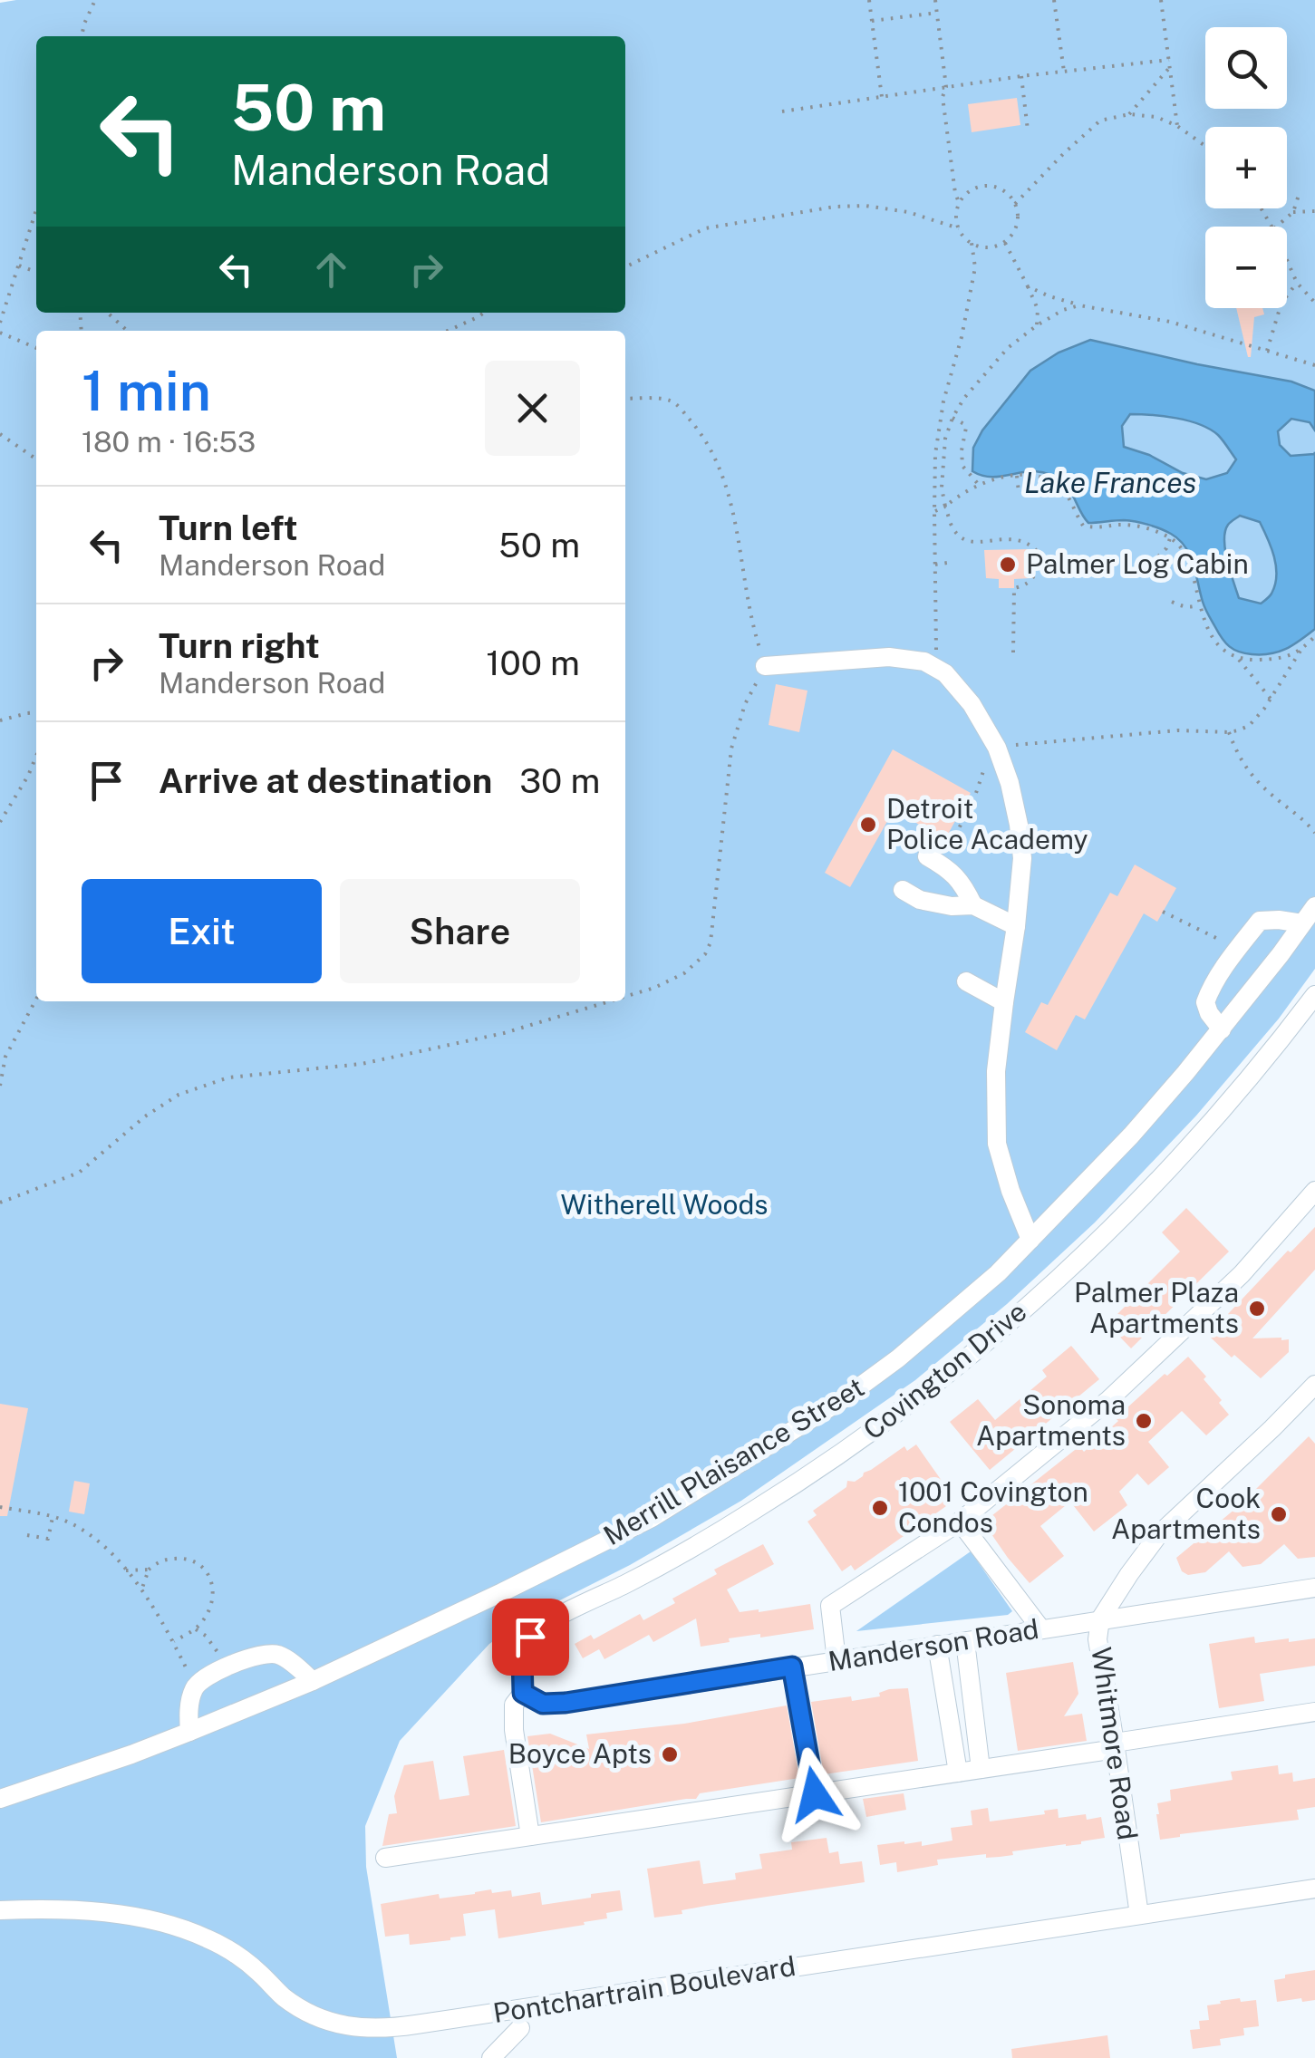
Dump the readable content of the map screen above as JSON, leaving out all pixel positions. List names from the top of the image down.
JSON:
{
  "streets": {
    "street": [
      "Covington Drive",
      "Merrill Plaisance Street",
      "Manderson Road",
      "Whitmore Road",
      "Pontchartrain Boulevard"
    ]
  },
  "crossings": [
    ["Covington Drive", "Manderson Road"],
    ["Manderson Road", "Whitmore Road"],
    ["Whitmore Road", "Pontchartrain Boulevard"]
  ],
  "water": ["Lake Frances"],
  "parks": ["Witherell Woods"],
  "places": [
    "Palmer Log Cabin",
    "Detroit Police Academy",
    "Palmer Plaza Apartments",
    "Sonoma Apartments",
    "1001 Covington Condos",
    "Cook Apartments",
    "Boyce Apts"
  ],
  "page": {
    "map_buttons": ["+", "−"],
    "turn": ["50 m", "Manderson Road"],
    "heading": ["1 min", "180 m · 16:53"],
    "list": [
      {
        "name": "Turn left",
        "note": "Manderson Road",
        "value": "50 m"
      },
      {
        "name": "Turn right",
        "note": "Manderson Road",
        "value": "100 m"
      },
      {
        "name": "Arrive at destination",
        "value": "30 m"
      }
    ],
    "buttons": ["Exit", "Share"]
  }
}
